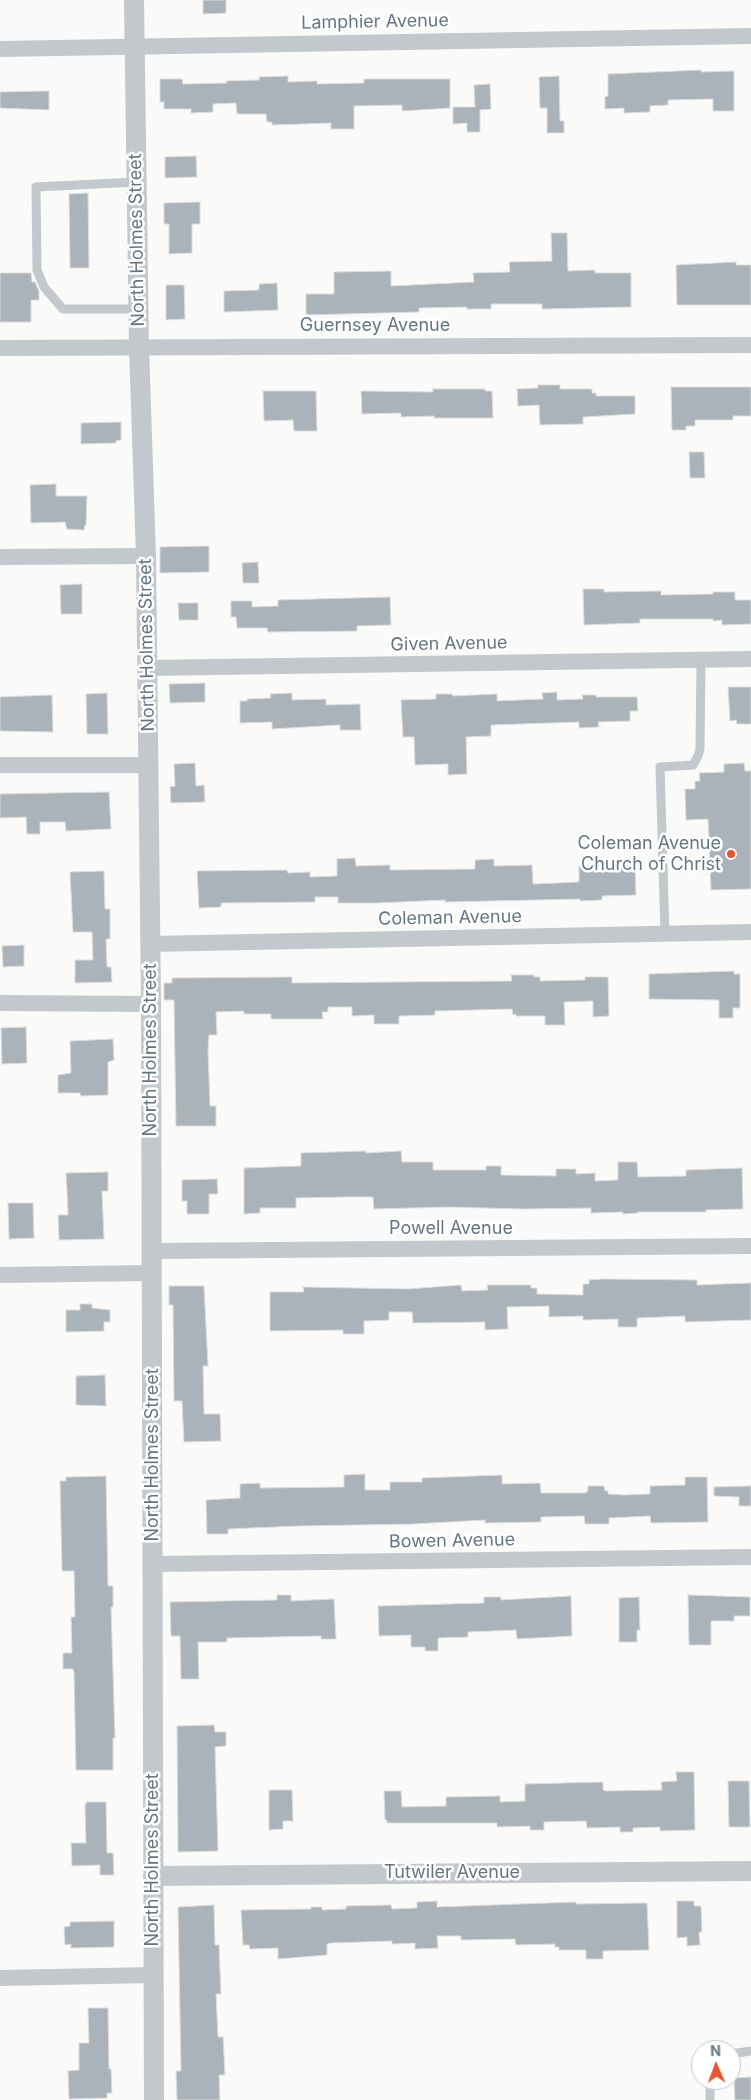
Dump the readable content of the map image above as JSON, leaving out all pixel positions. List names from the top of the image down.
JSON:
{
  "streets": {
    "street": [
      "Lamphier Avenue",
      "North Holmes Street",
      "Guernsey Avenue",
      "Given Avenue",
      "Coleman Avenue",
      "Powell Avenue",
      "Bowen Avenue",
      "Tutwiler Avenue"
    ]
  },
  "crossings": [
    ["Lamphier Avenue", "North Holmes Street"],
    ["North Holmes Street", "Guernsey Avenue"],
    ["North Holmes Street", "Given Avenue"],
    ["North Holmes Street", "Coleman Avenue"],
    ["North Holmes Street", "Powell Avenue"],
    ["North Holmes Street", "Bowen Avenue"],
    ["North Holmes Street", "Tutwiler Avenue"]
  ],
  "places": ["Coleman Avenue Church of Christ"],
  "north": "top"
}
